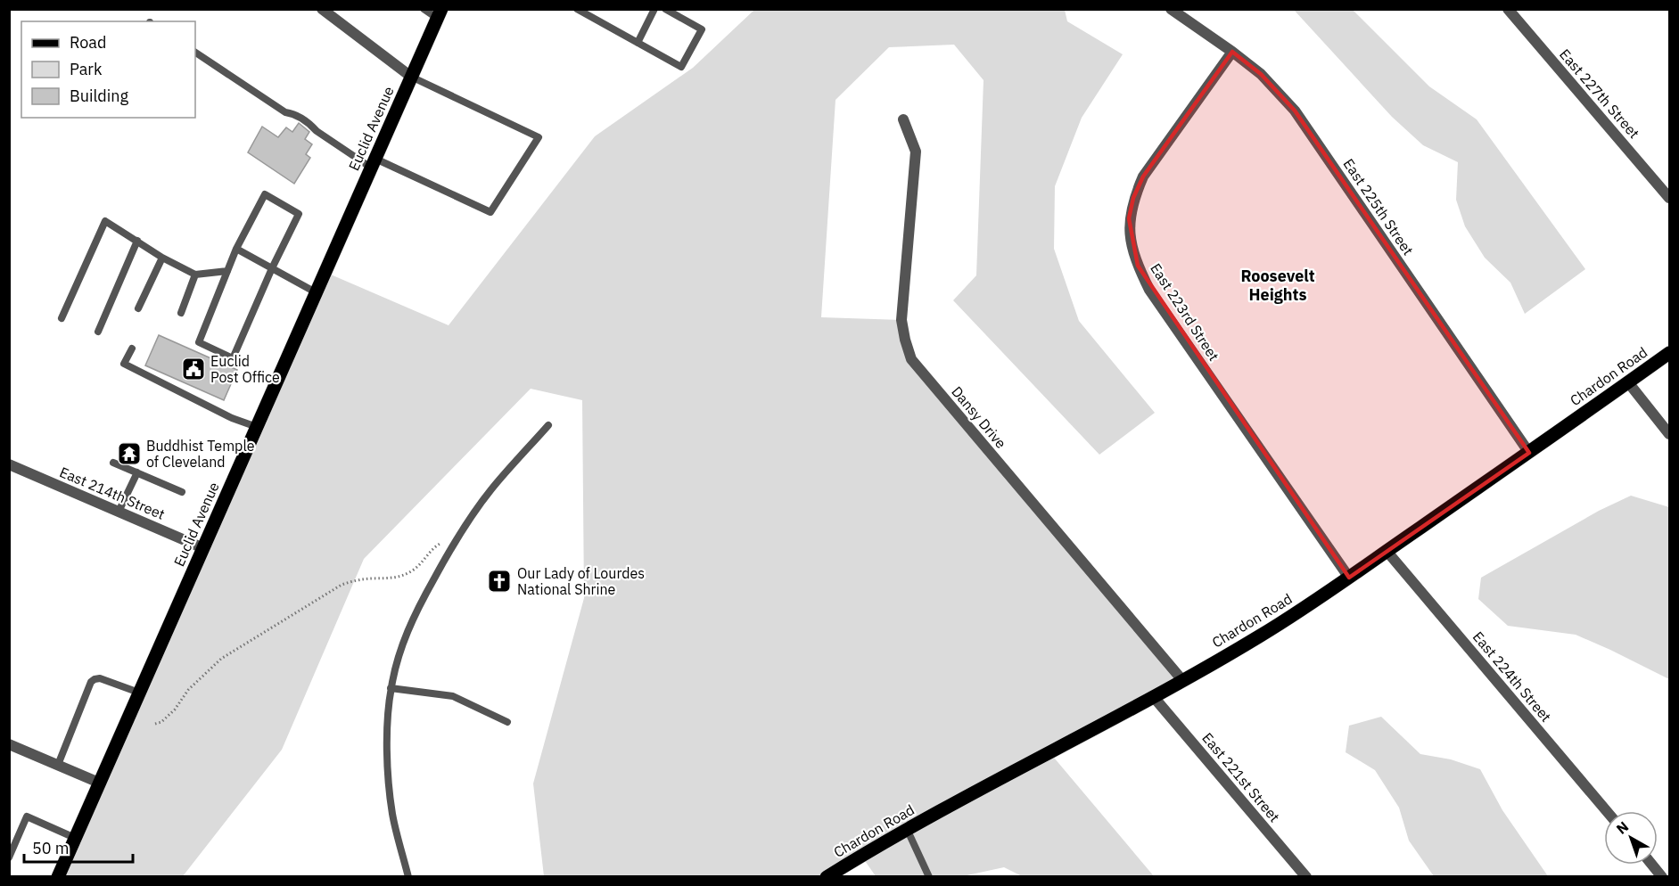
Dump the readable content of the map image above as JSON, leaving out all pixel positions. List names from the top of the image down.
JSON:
{
  "streets": {
    "main road": ["Euclid Avenue", "Chardon Road"],
    "street": [
      "East 227th Street",
      "East 225th Street",
      "East 223rd Street",
      "Dansy Drive",
      "East 214th Street",
      "East 224th Street",
      "East 221st Street"
    ]
  },
  "crossings": [
    ["Euclid Avenue", "East 214th Street"],
    ["East 225th Street", "East 223rd Street"],
    ["East 225th Street", "Chardon Road"],
    ["East 223rd Street", "Chardon Road"],
    ["Chardon Road", "Dansy Drive"],
    ["Chardon Road", "East 224th Street"],
    ["Chardon Road", "East 221st Street"]
  ],
  "districts": ["Roosevelt Heights"],
  "places": {
    "public building": ["Euclid Post Office"],
    "temple": ["Buddhist Temple of Cleveland"],
    "church": ["Our Lady of Lourdes National Shrine"]
  },
  "legend": ["Road", "Park", "Building"],
  "scale_bar": "50 m",
  "north": "top left"
}
